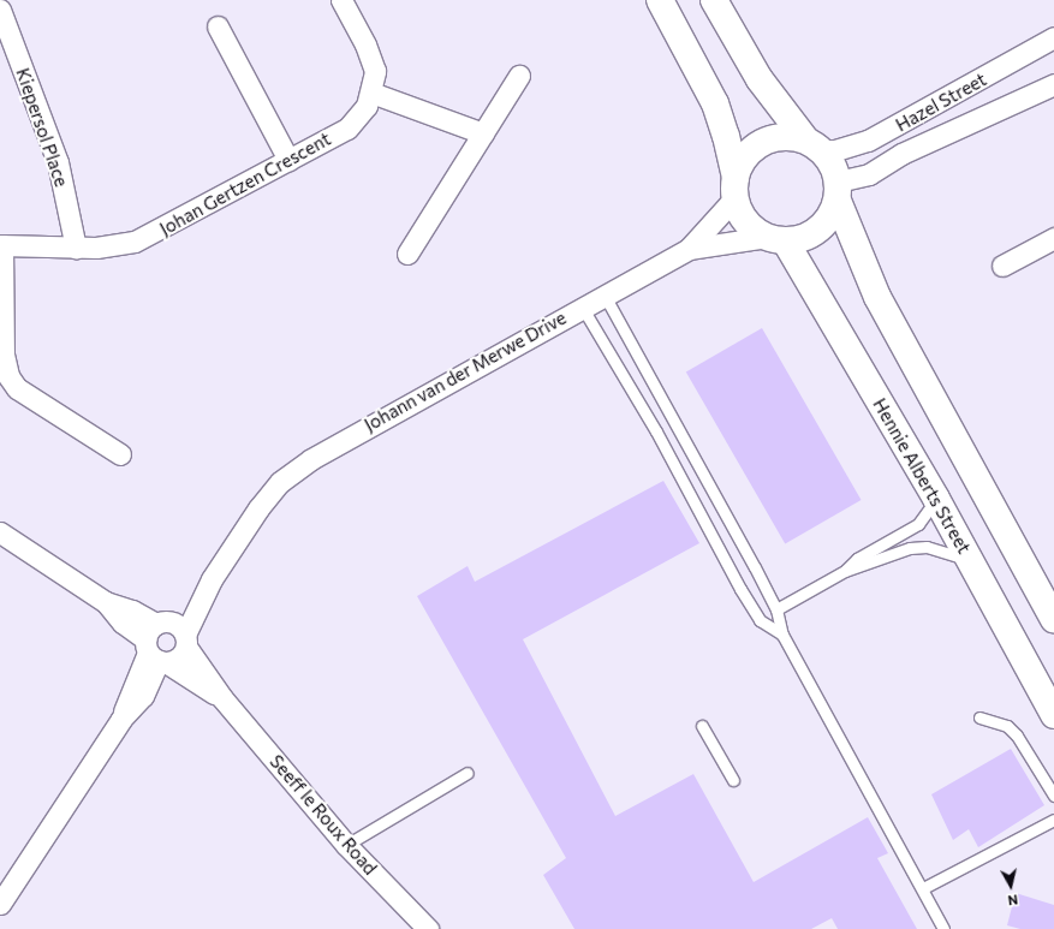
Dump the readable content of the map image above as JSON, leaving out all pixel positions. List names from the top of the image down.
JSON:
{
  "streets": {
    "street": [
      "Hazel Street",
      "Kiepersol Place",
      "Johan Gertzen Crescent",
      "Johann van der Merwe Drive",
      "Hennie Alberts Street",
      "Seeff le Roux Road"
    ]
  },
  "crossings": [
    ["Hazel Street", "Johann van der Merwe Drive"],
    ["Hazel Street", "Hennie Alberts Street"],
    ["Kiepersol Place", "Johan Gertzen Crescent"],
    ["Johann van der Merwe Drive", "Hennie Alberts Street"],
    ["Johann van der Merwe Drive", "Seeff le Roux Road"]
  ],
  "north": "bottom"
}
